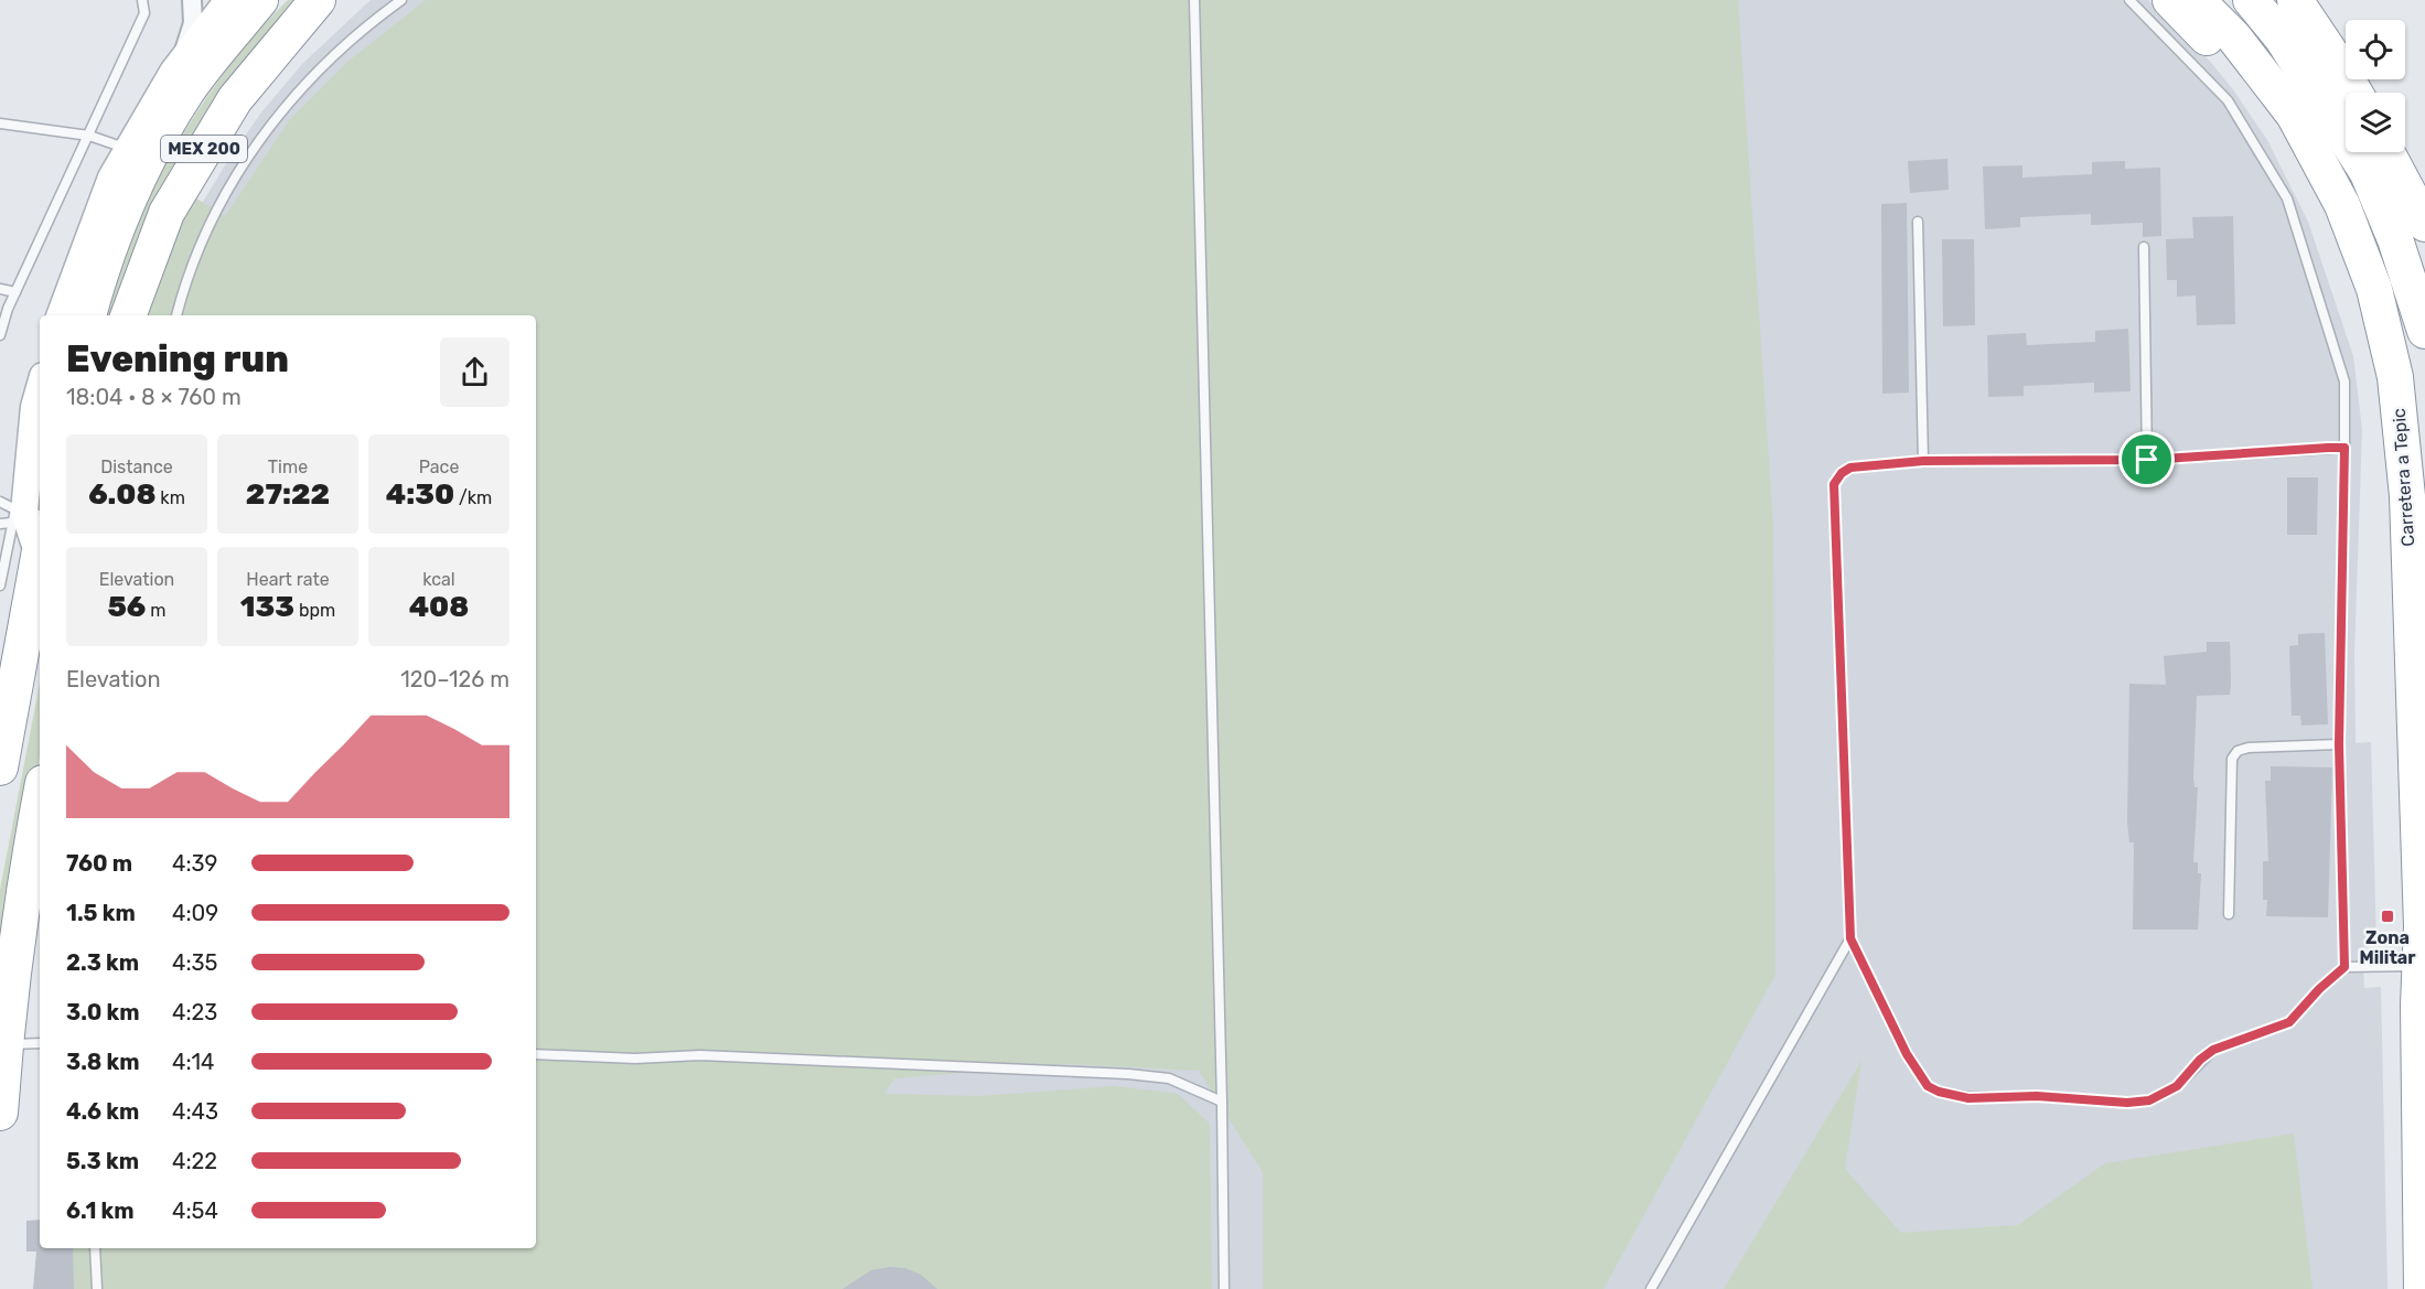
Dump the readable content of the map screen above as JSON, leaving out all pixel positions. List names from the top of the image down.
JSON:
{
  "streets": {
    "highway": ["MEX 200", "Carretera a Tepic"]
  },
  "places": {
    "transit": ["Zona Militar"]
  },
  "page": {
    "heading": ["Evening run", "18:04 · 8 × 760 m"],
    "stats": [
      ["Distance", "6.08 km"],
      ["Time", "27:22"],
      ["Pace", "4:30 /km"],
      ["Elevation", "56 m"],
      ["Heart rate", "133 bpm"],
      ["kcal", "408"]
    ],
    "chart": ["Elevation", "120–126 m"],
    "list": [
      {
        "name": "760 m",
        "note": "4:39"
      },
      {
        "name": "1.5 km",
        "note": "4:09"
      },
      {
        "name": "2.3 km",
        "note": "4:35"
      },
      {
        "name": "3.0 km",
        "note": "4:23"
      },
      {
        "name": "3.8 km",
        "note": "4:14"
      },
      {
        "name": "4.6 km",
        "note": "4:43"
      },
      {
        "name": "5.3 km",
        "note": "4:22"
      },
      {
        "name": "6.1 km",
        "note": "4:54"
      }
    ]
  }
}
